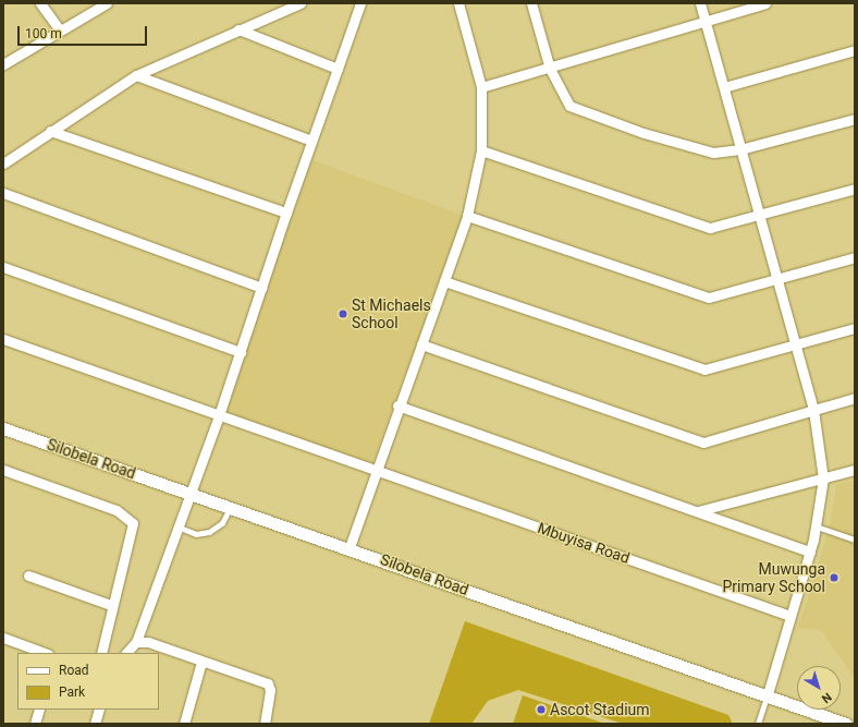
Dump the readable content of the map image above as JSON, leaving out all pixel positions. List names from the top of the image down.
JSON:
{
  "streets": {
    "street": ["Silobela Road", "Mbuyisa Road"]
  },
  "places": ["St Michaels School", "Muwunga Primary School", "Ascot Stadium"],
  "legend": ["Road", "Park"],
  "scale_bar": "100 m",
  "north": "bottom right"
}
